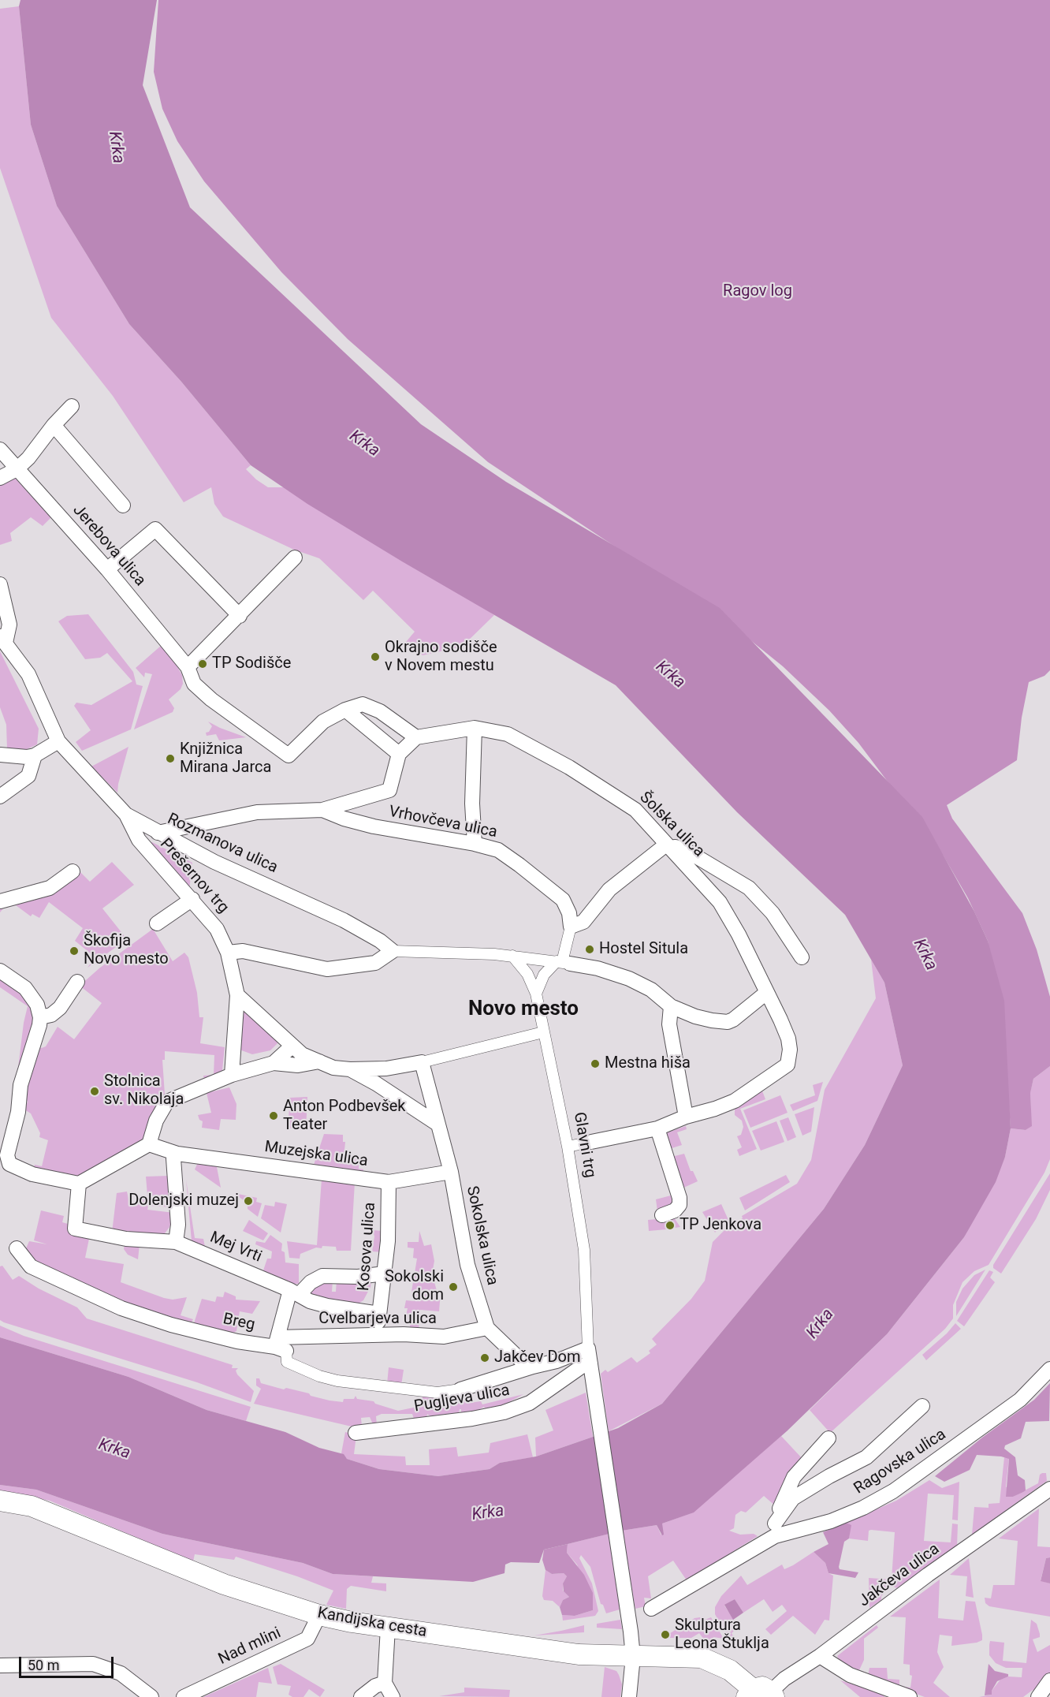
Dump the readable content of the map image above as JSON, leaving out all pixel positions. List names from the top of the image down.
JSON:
{
  "streets": {
    "main road": ["Kandijska cesta"],
    "street": [
      "Jerebova ulica",
      "Vrhovčeva ulica",
      "Šolska ulica",
      "Rozmanova ulica",
      "Prešernov trg",
      "Glavni trg",
      "Muzejska ulica",
      "Sokolska ulica",
      "Kosova ulica",
      "Mej Vrti",
      "Cvelbarjeva ulica",
      "Breg",
      "Pugljeva ulica",
      "Ragovska ulica",
      "Jakčeva ulica",
      "Nad mlini"
    ]
  },
  "crossings": [
    ["Rozmanova ulica", "Prešernov trg"],
    ["Glavni trg", "Pugljeva ulica"],
    ["Glavni trg", "Kandijska cesta"],
    ["Muzejska ulica", "Sokolska ulica"],
    ["Muzejska ulica", "Kosova ulica"],
    ["Sokolska ulica", "Cvelbarjeva ulica"],
    ["Kosova ulica", "Mej Vrti"],
    ["Kosova ulica", "Cvelbarjeva ulica"],
    ["Cvelbarjeva ulica", "Breg"],
    ["Jakčeva ulica", "Kandijska cesta"],
    ["Kandijska cesta", "Nad mlini"]
  ],
  "districts": ["Novo mesto"],
  "water": ["Krka"],
  "parks": ["Ragov log"],
  "places": [
    "Okrajno sodišče v Novem mestu",
    "TP Sodišče",
    "Knjižnica Mirana Jarca",
    "Hostel Situla",
    "Škofija Novo mesto",
    "Mestna hiša",
    "Stolnica sv. Nikolaja",
    "Anton Podbevšek Teater",
    "Dolenjski muzej",
    "TP Jenkova",
    "Sokolski dom",
    "Jakčev Dom",
    "Skulptura Leona Štuklja"
  ],
  "scale_bar": "50 m"
}
